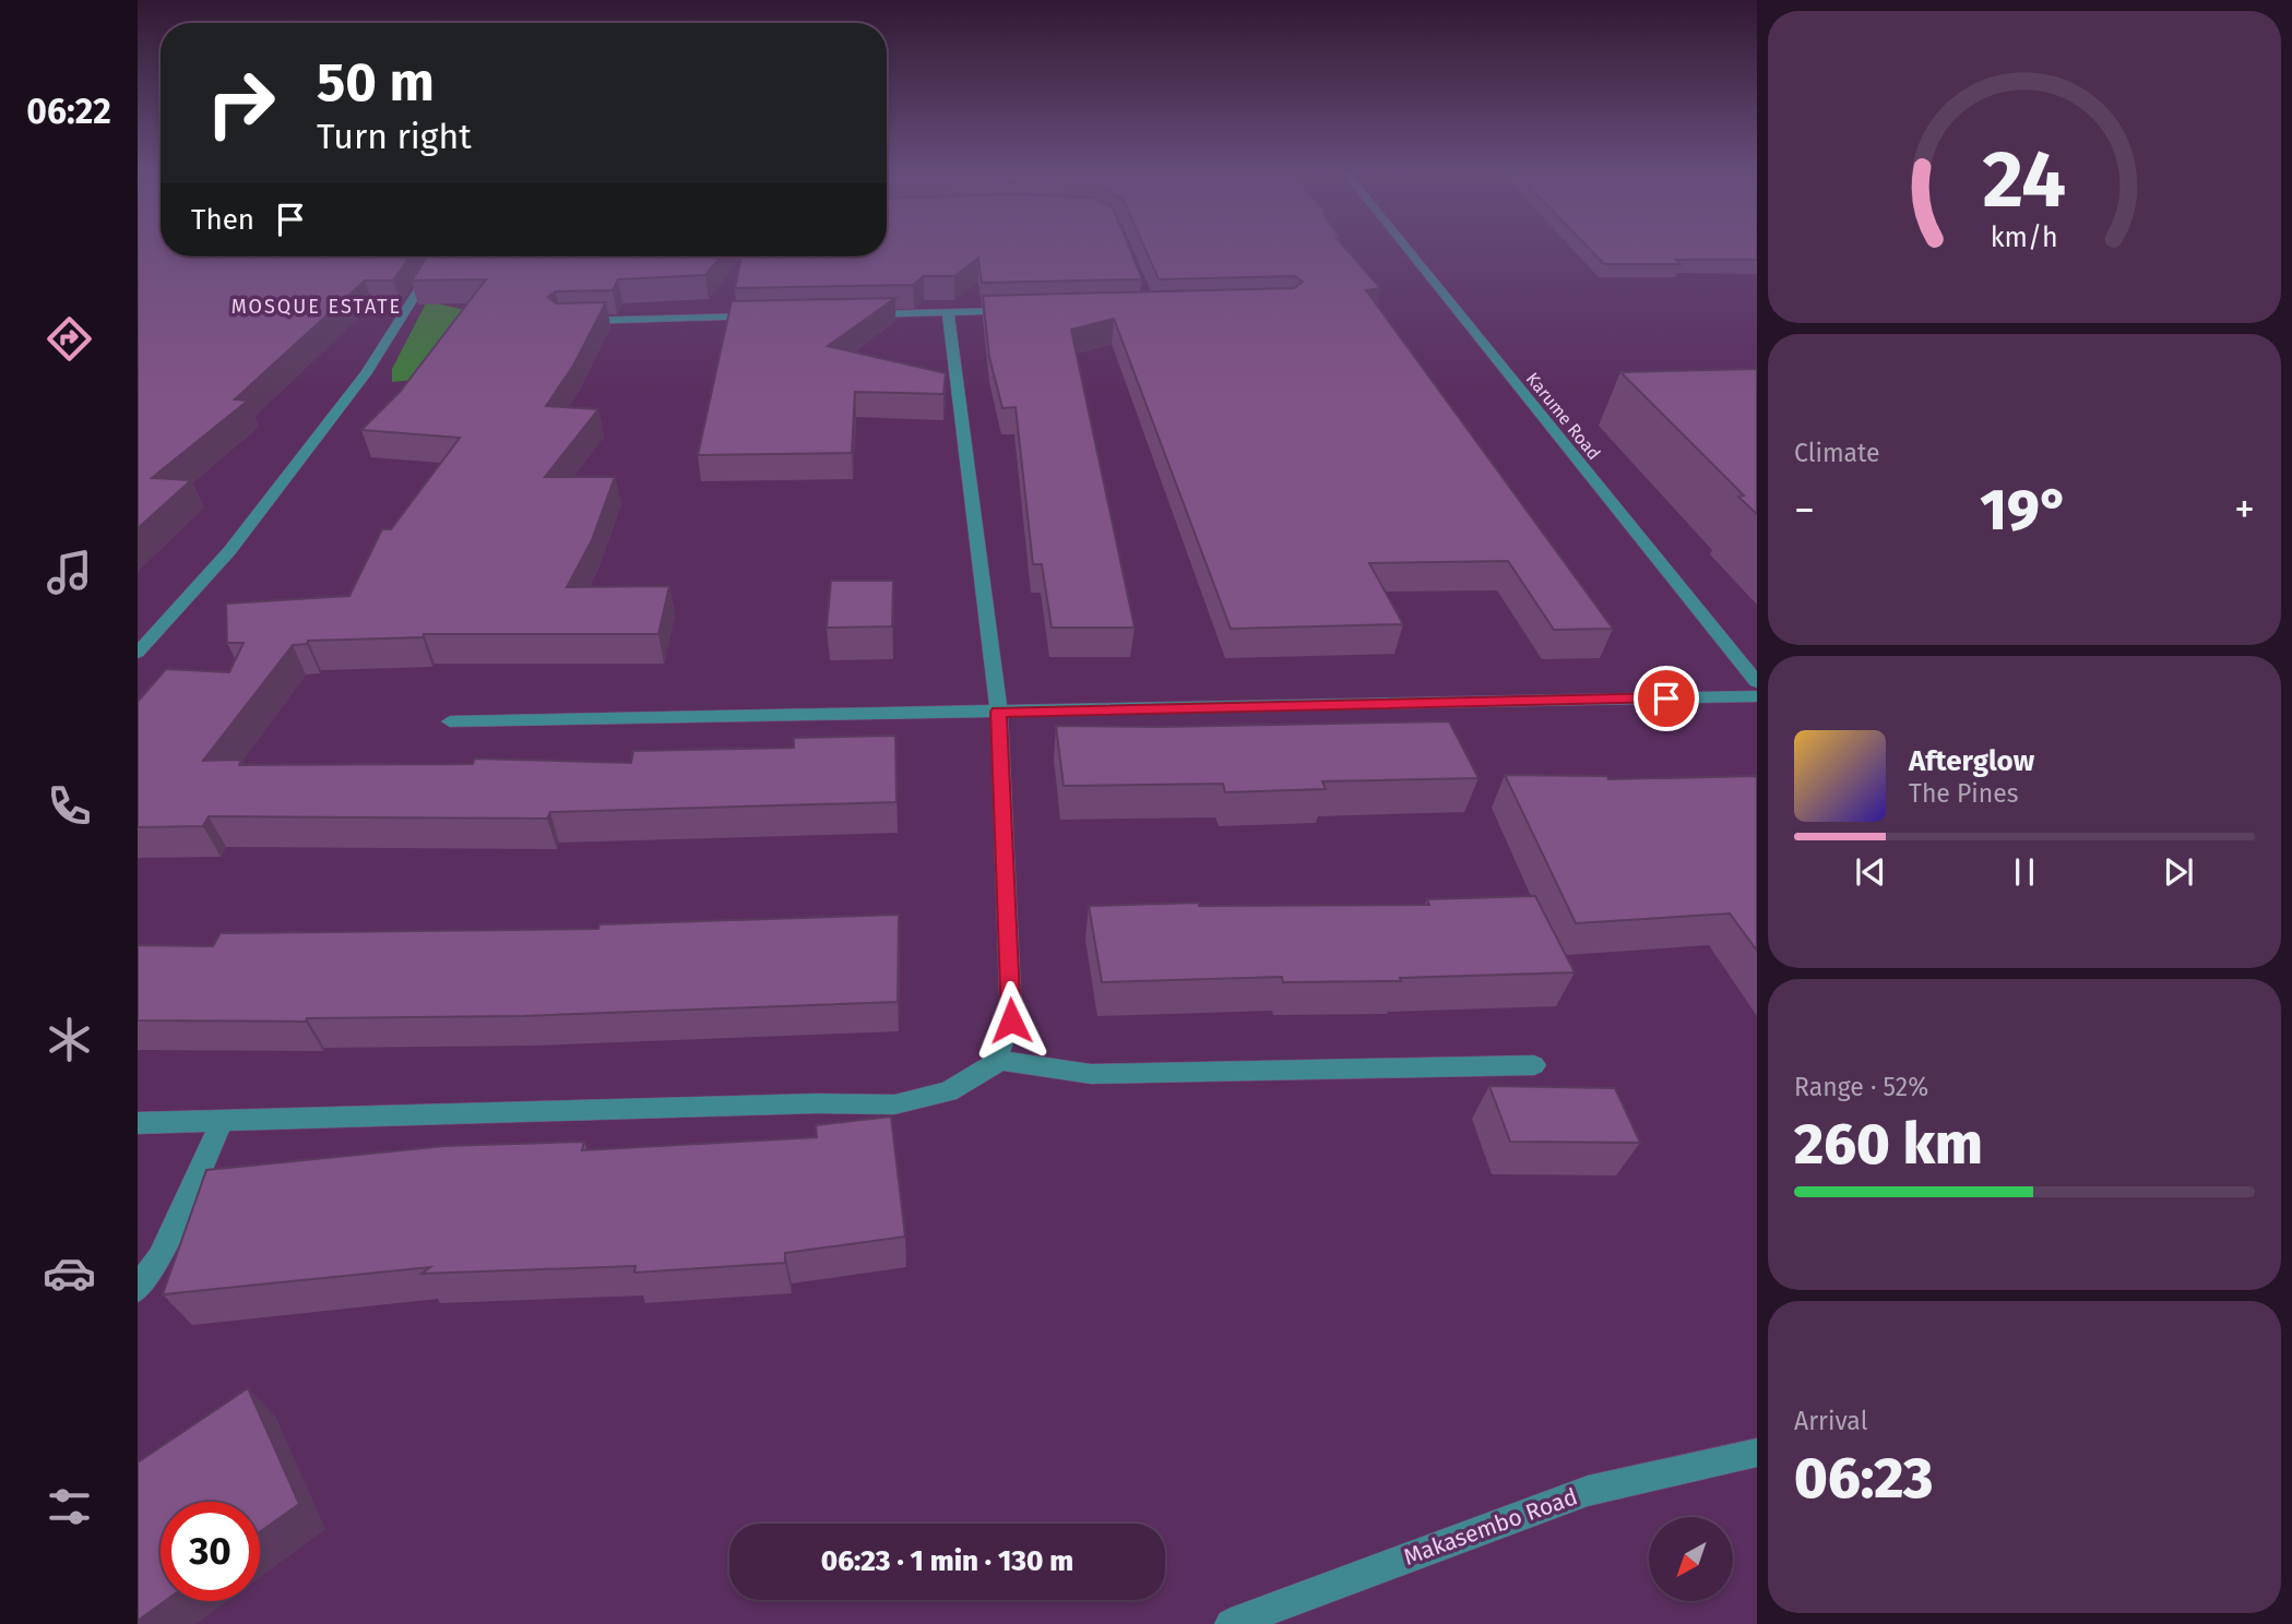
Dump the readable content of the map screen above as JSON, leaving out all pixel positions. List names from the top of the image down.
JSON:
{
  "streets": {
    "street": ["Karume Road", "Makasembo Road"]
  },
  "districts": ["MOSQUE ESTATE"],
  "north": "bottom left",
  "page": {
    "tabs": "06:22",
    "turn": ["50 m", "Turn right"],
    "then": "Then",
    "tile": [
      "Climate",
      ["Range · 52%", "260 km"],
      ["Arrival", "06:23"]
    ],
    "heat": ["−", "19°", "+"],
    "song": ["Afterglow", "The Pines"],
    "limit": "30",
    "trip": "06:23 · 1 min · 130 m",
    "gauge": ["24", "km/h"]
  }
}
